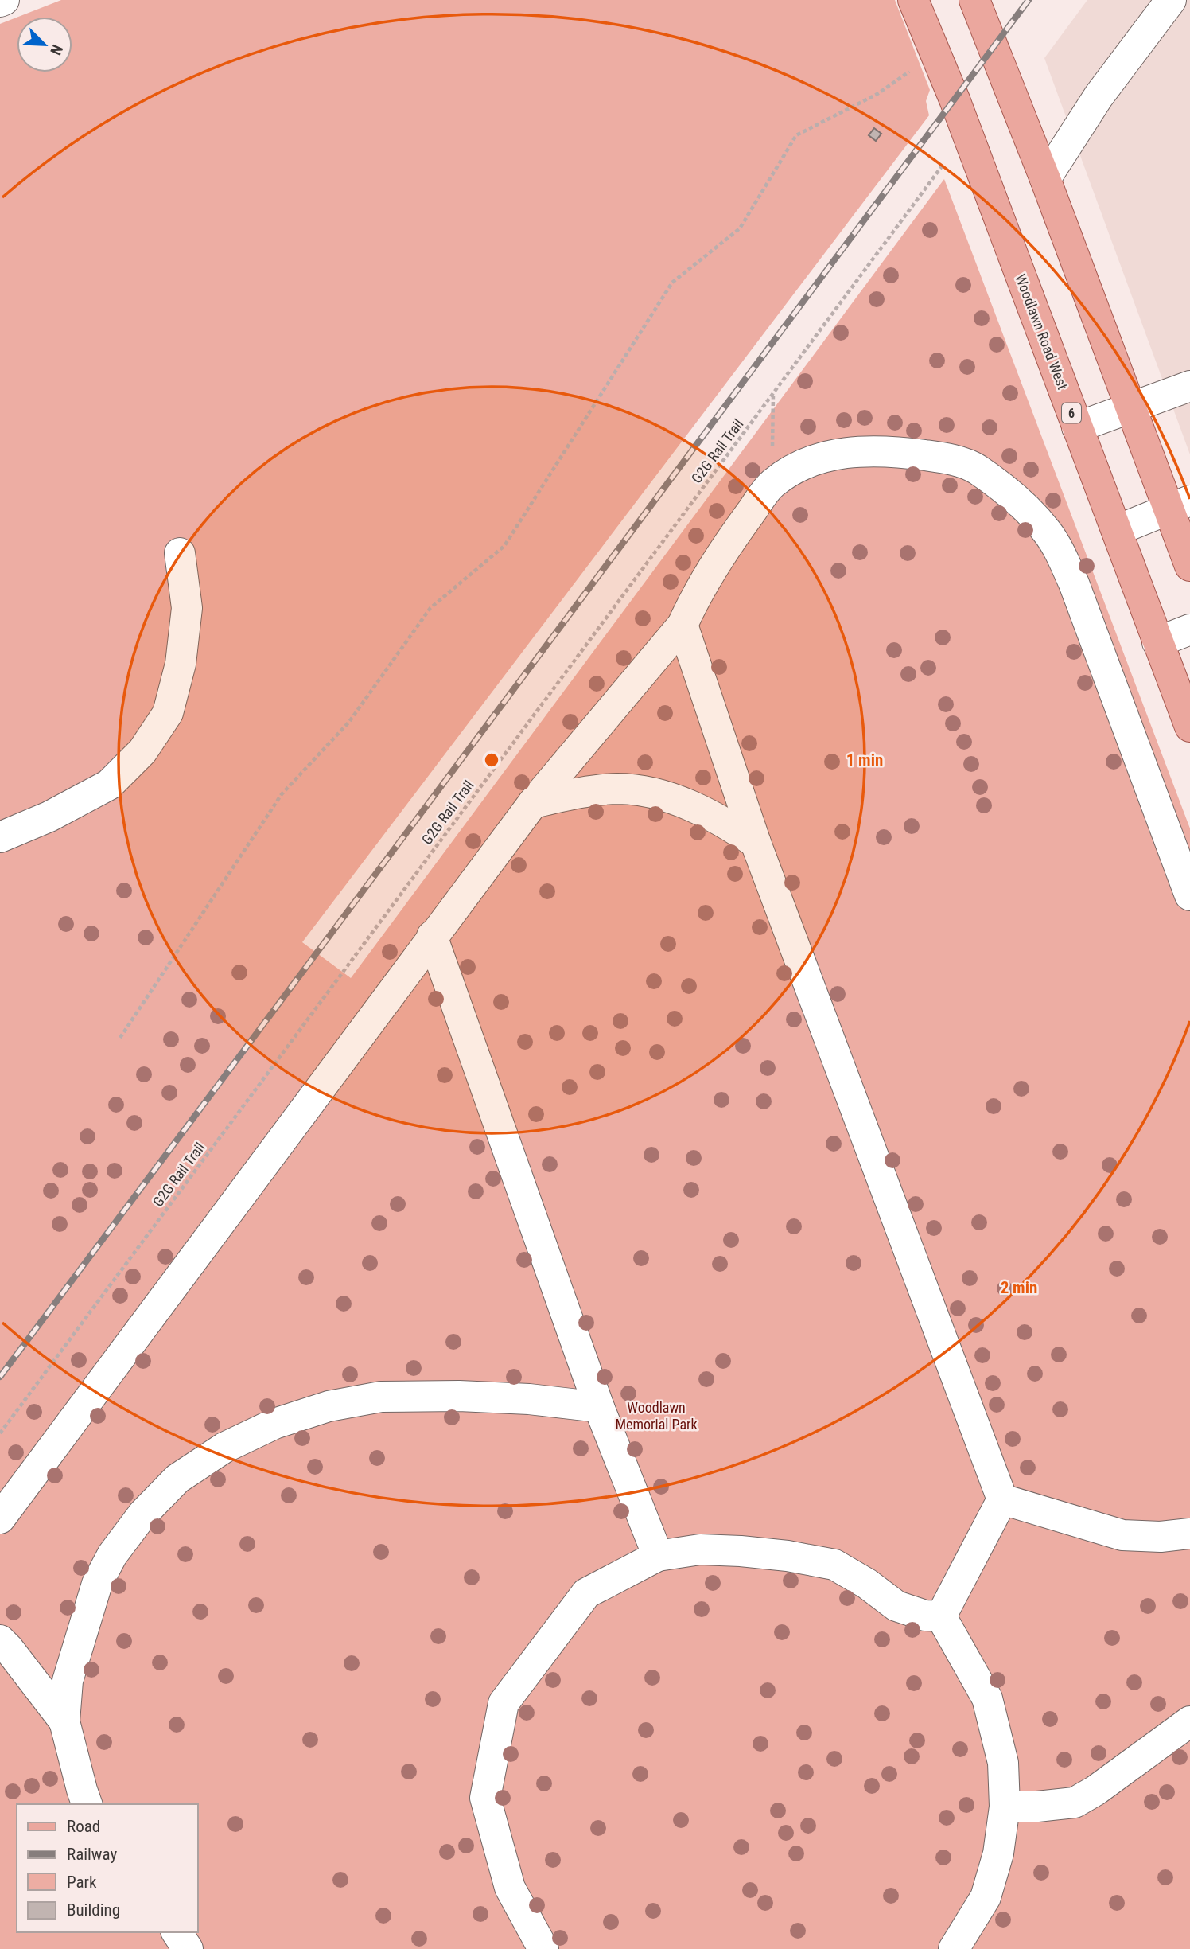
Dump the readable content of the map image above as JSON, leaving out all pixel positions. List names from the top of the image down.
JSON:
{
  "streets": {
    "main road": ["Woodlawn Road West", "6"],
    "path": ["G2G Rail Trail"]
  },
  "parks": ["Woodlawn Memorial Park"],
  "legend": [
    "Road",
    "Railway",
    "Park",
    "Building"
  ],
  "north": "bottom right",
  "rings": ["1 min", "2 min"]
}
